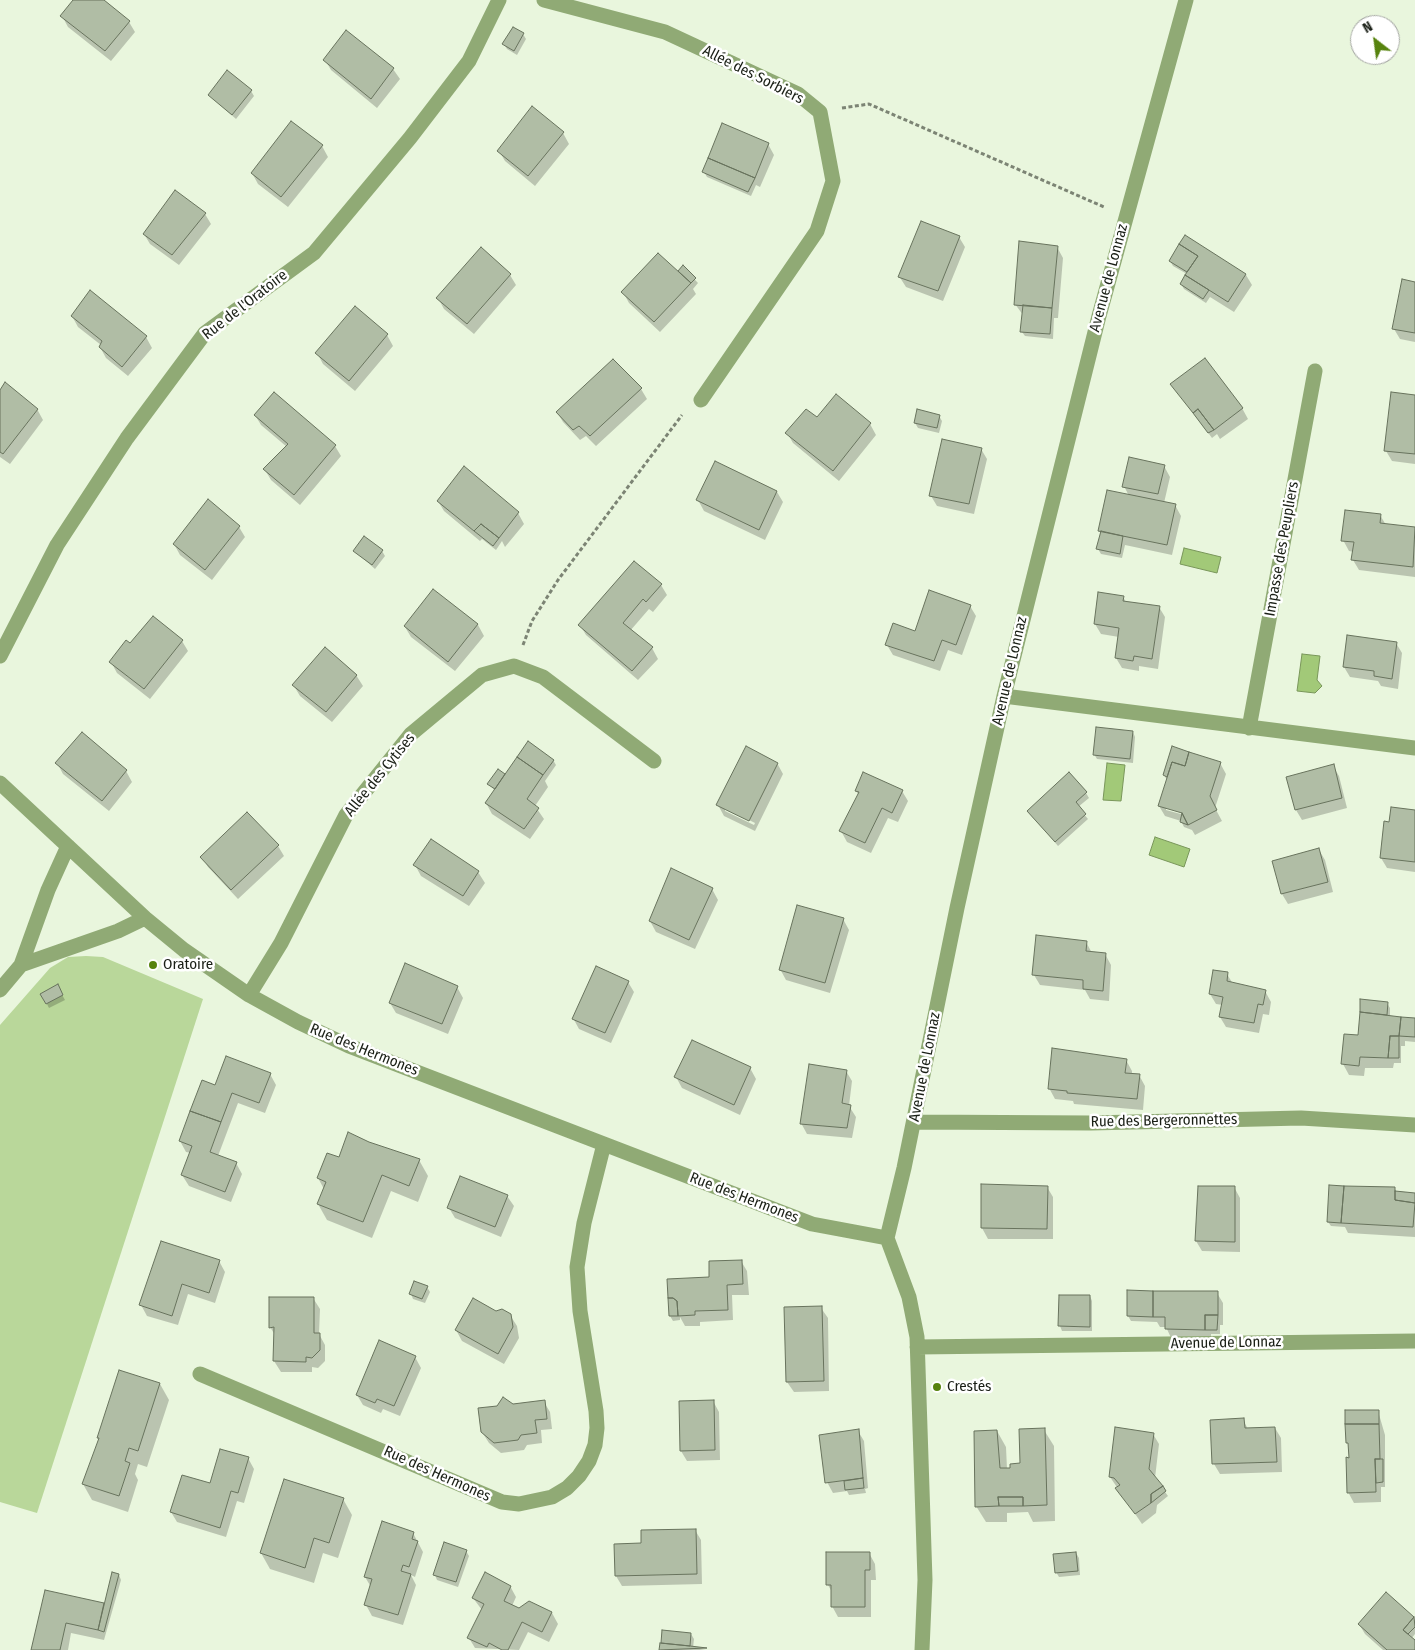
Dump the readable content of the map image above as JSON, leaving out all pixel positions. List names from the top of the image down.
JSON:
{
  "streets": {
    "street": [
      "Allée des Sorbiers",
      "Avenue de Lonnaz",
      "Rue de l'Oratoire",
      "Impasse des Peupliers",
      "Allée des Cytises",
      "Rue des Hermones",
      "Rue des Bergeronnettes"
    ]
  },
  "crossings": [
    ["Avenue de Lonnaz", "Rue des Hermones"],
    ["Avenue de Lonnaz", "Rue des Bergeronnettes"],
    ["Allée des Cytises", "Rue des Hermones"]
  ],
  "places": ["Oratoire", "Crestés"],
  "north": "top left"
}
